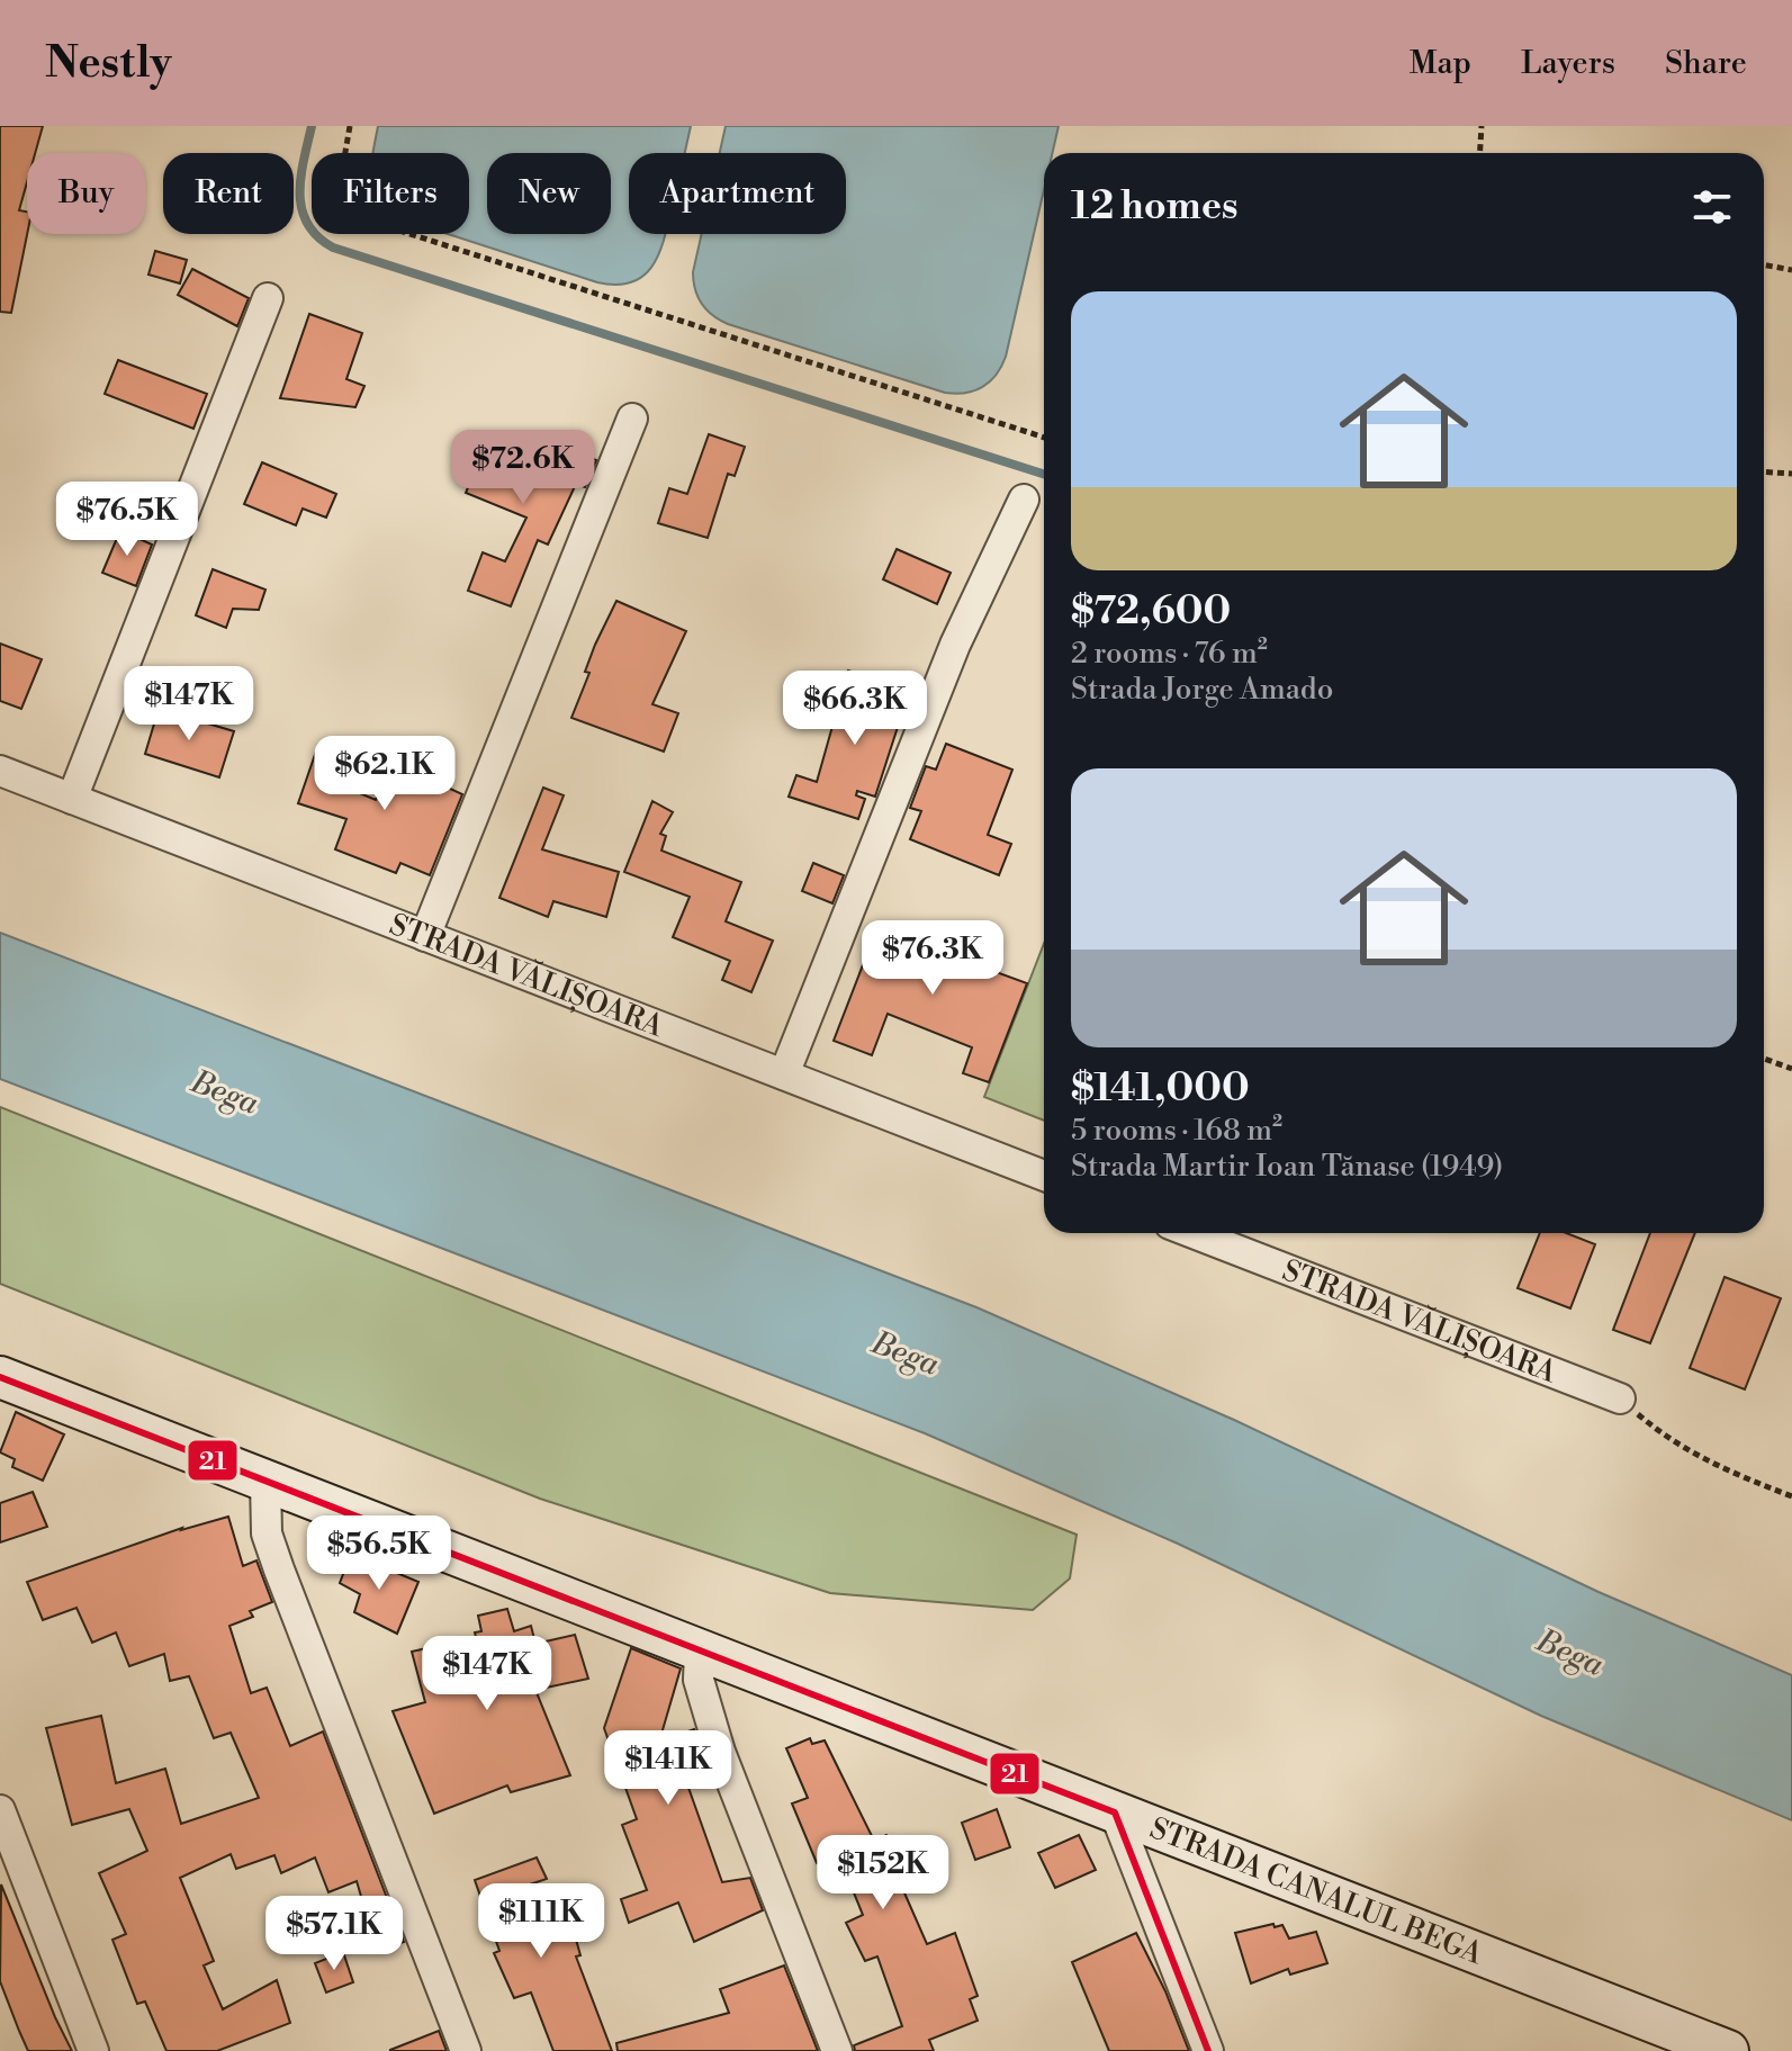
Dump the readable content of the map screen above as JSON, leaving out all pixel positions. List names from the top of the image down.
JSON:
{
  "streets": {
    "street": ["STRADA VĂLIȘOARA", "STRADA CANALUL BEGA"]
  },
  "water": ["Bega"],
  "lines": ["transit line 21"],
  "page": {
    "header": "Nestly",
    "nav": ["Map", "Layers", "Share"],
    "chip": [
      "Buy",
      "Rent",
      "Filters",
      "New",
      "Apartment"
    ],
    "heading": "12 homes",
    "list": [
      {
        "name": "$72,600",
        "note": "2 rooms · 76 m² · Strada Jorge Amado"
      },
      {
        "name": "$141,000",
        "note": "5 rooms · 168 m² · Strada Martir Ioan Tănase (1949)"
      }
    ],
    "price": [
      "$72.6K",
      "$76.5K",
      "$147K",
      "$66.3K",
      "$62.1K",
      "$76.3K",
      "$56.5K",
      "$147K",
      "$141K",
      "$152K",
      "$111K",
      "$57.1K"
    ]
  }
}
